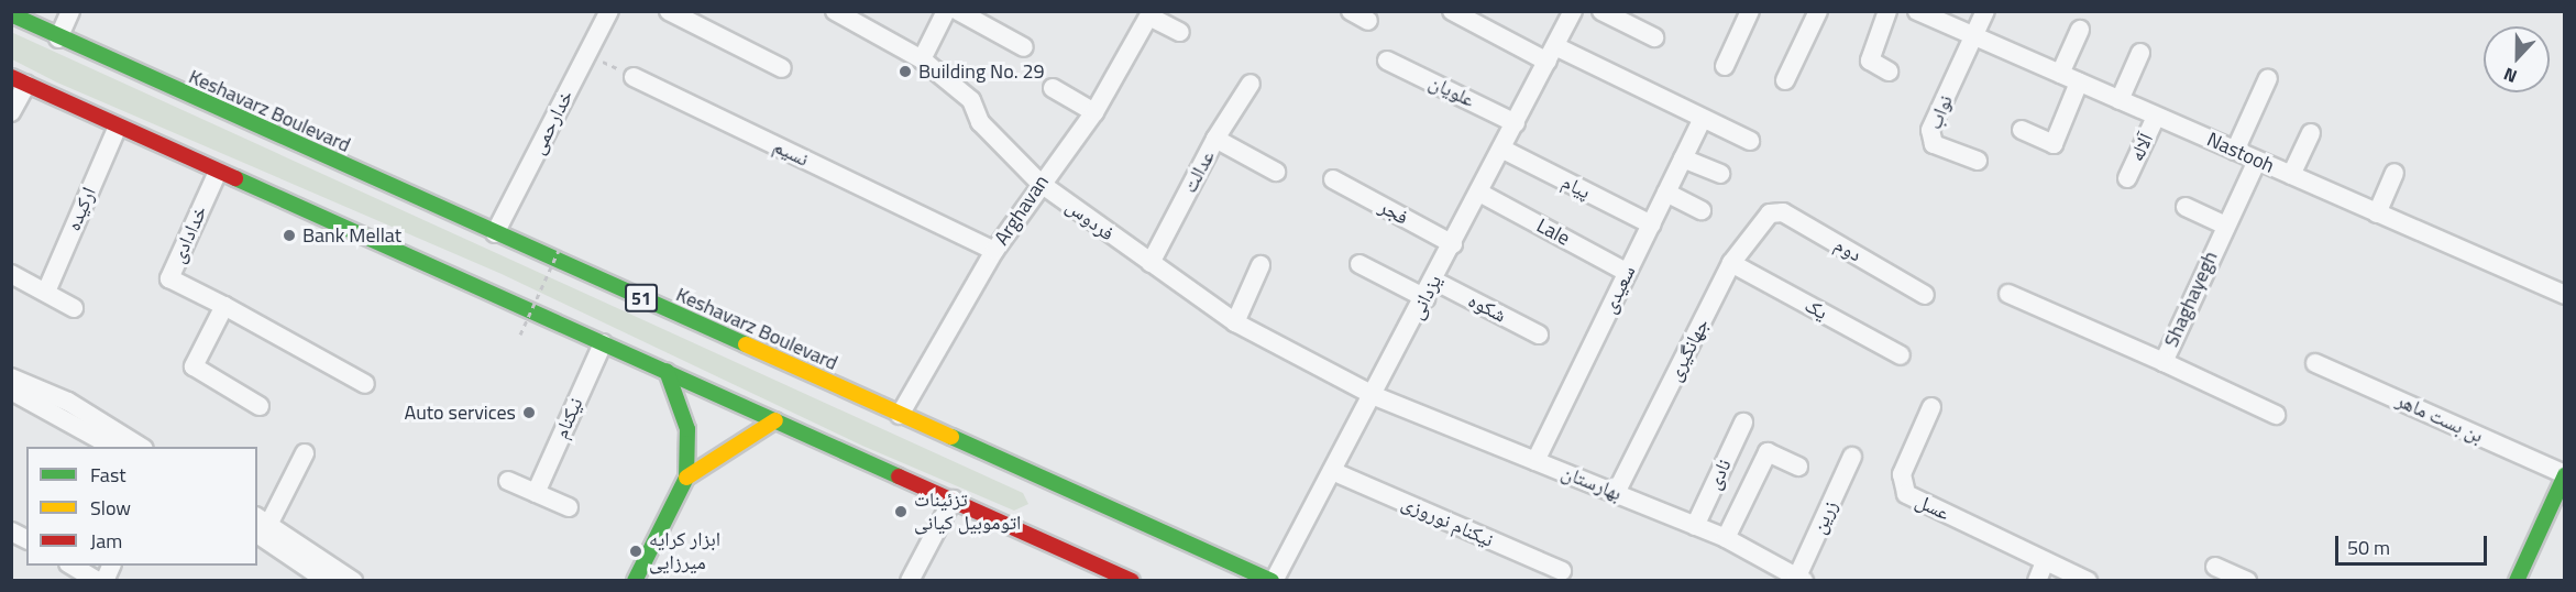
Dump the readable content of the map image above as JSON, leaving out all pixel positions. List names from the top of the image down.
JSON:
{
  "streets": {
    "main road": ["Keshavarz Boulevard", "51"],
    "street": [
      "علویان",
      "نواب",
      "خدارحمی",
      "آلاله",
      "نسیم",
      "Nastooh",
      "عدالت",
      "پیام",
      "ارکیده",
      "Arghavan",
      "فجر",
      "فردوس",
      "Lale",
      "خدادادی",
      "دوم",
      "سعیدی",
      "یزدانی",
      "Shaghayegh",
      "شکوه",
      "یک",
      "جهانگیری",
      "نیکنام",
      "بن بست ماهر",
      "نادی",
      "بهارستان",
      "عسل",
      "زرین",
      "نیکنام نوروزی"
    ]
  },
  "crossings": [
    ["علویان", "یزدانی"],
    ["Keshavarz Boulevard", "خدارحمی"],
    ["Keshavarz Boulevard", "Arghavan"],
    ["Keshavarz Boulevard", "یزدانی"],
    ["نواب", "Nastooh"],
    ["آلاله", "Nastooh"],
    ["نسیم", "Arghavan"],
    ["Nastooh", "Shaghayegh"],
    ["عدالت", "فردوس"],
    ["پیام", "سعیدی"],
    ["پیام", "یزدانی"],
    ["Arghavan", "فردوس"],
    ["فجر", "یزدانی"],
    ["فردوس", "یزدانی"],
    ["فردوس", "بهارستان"],
    ["Lale", "سعیدی"],
    ["Lale", "یزدانی"],
    ["دوم", "جهانگیری"],
    ["سعیدی", "بهارستان"],
    ["یزدانی", "شکوه"],
    ["یزدانی", "بهارستان"],
    ["یزدانی", "نیکنام نوروزی"],
    ["یک", "جهانگیری"],
    ["جهانگیری", "بهارستان"],
    ["نادی", "بهارستان"],
    ["بهارستان", "زرین"]
  ],
  "places": [
    "Building No. 29",
    "Bank Mellat",
    "Auto services",
    "تزئینات اتوموبیل کیانی",
    "ابزار کرایه میرزایی"
  ],
  "legend": ["Fast", "Slow", "Jam"],
  "scale_bar": "50 m",
  "north": "bottom"
}
